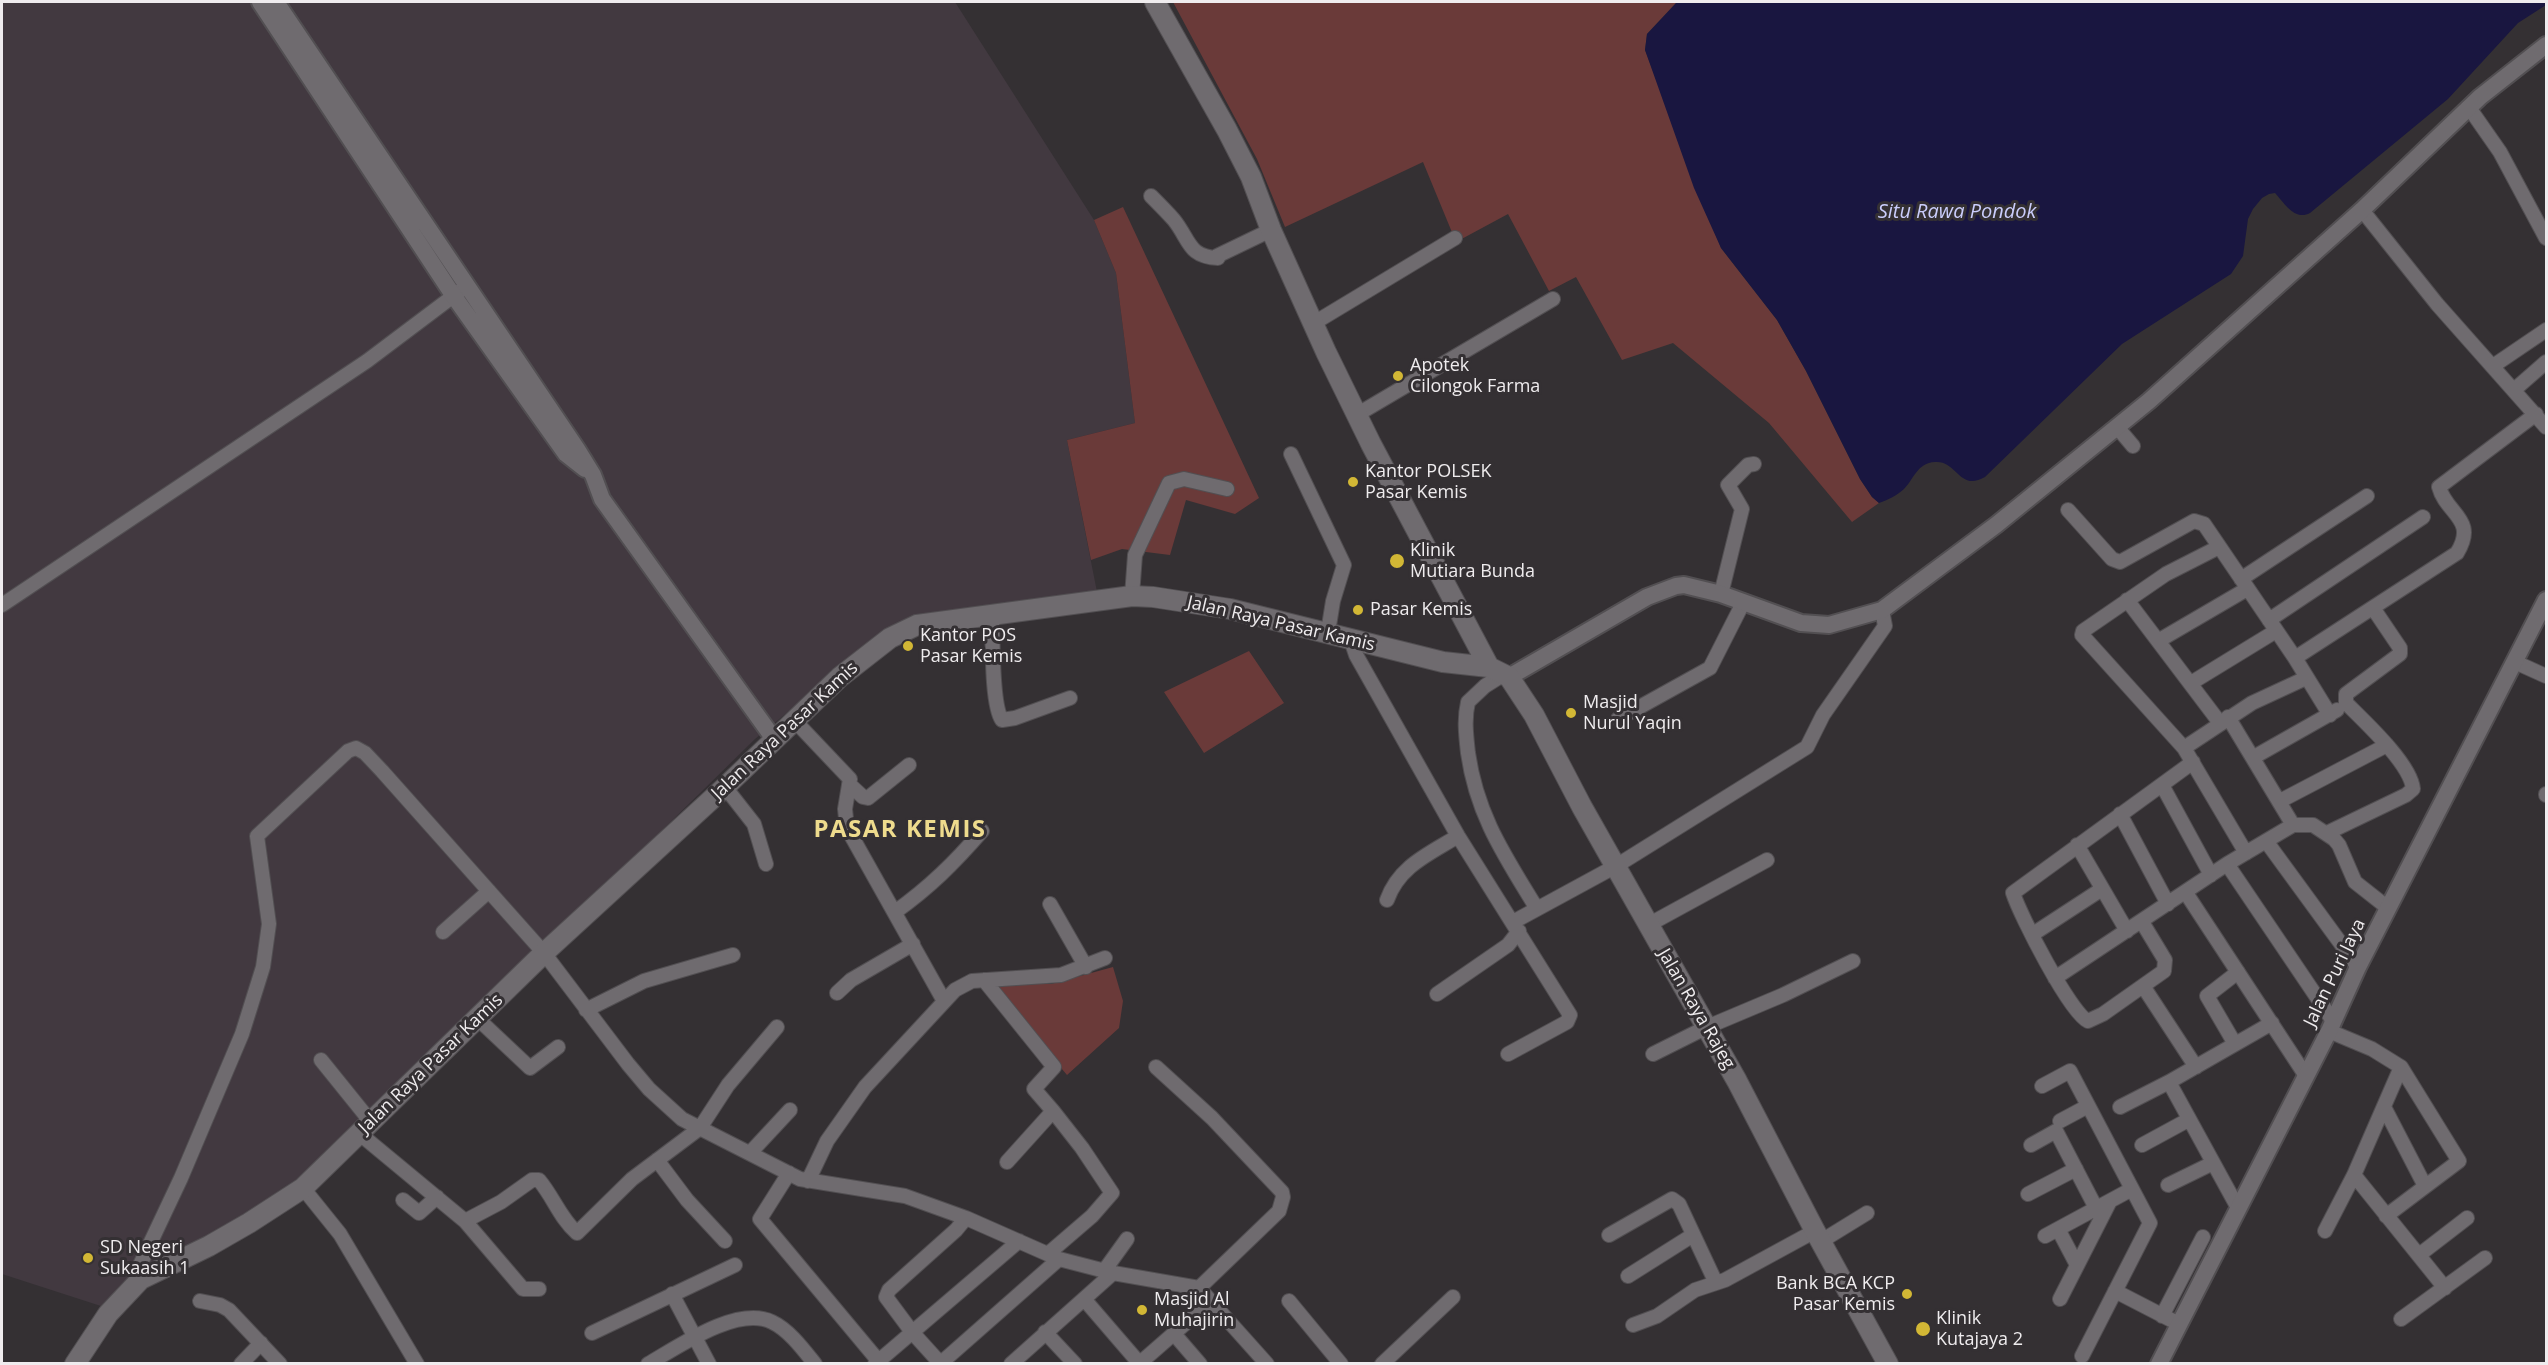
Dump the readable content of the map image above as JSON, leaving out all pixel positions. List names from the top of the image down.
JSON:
{
  "streets": {
    "main road": ["Jalan Raya Pasar Kamis", "Jalan Raya Rajeg"],
    "street": ["Jalan Puri Jaya"]
  },
  "crossings": [
    ["Jalan Raya Pasar Kamis", "Jalan Raya Rajeg"]
  ],
  "districts": ["PASAR KEMIS"],
  "water": ["Situ Rawa Pondok"],
  "places": [
    "Apotek Cilongok Farma",
    "Kantor POLSEK Pasar Kemis",
    "Klinik Mutiara Bunda",
    "Pasar Kemis",
    "Kantor POS Pasar Kemis",
    "Masjid Nurul Yaqin",
    "SD Negeri Sukaasih 1",
    "Bank BCA KCP Pasar Kemis",
    "Masjid Al Muhajirin",
    "Klinik Kutajaya 2"
  ]
}
